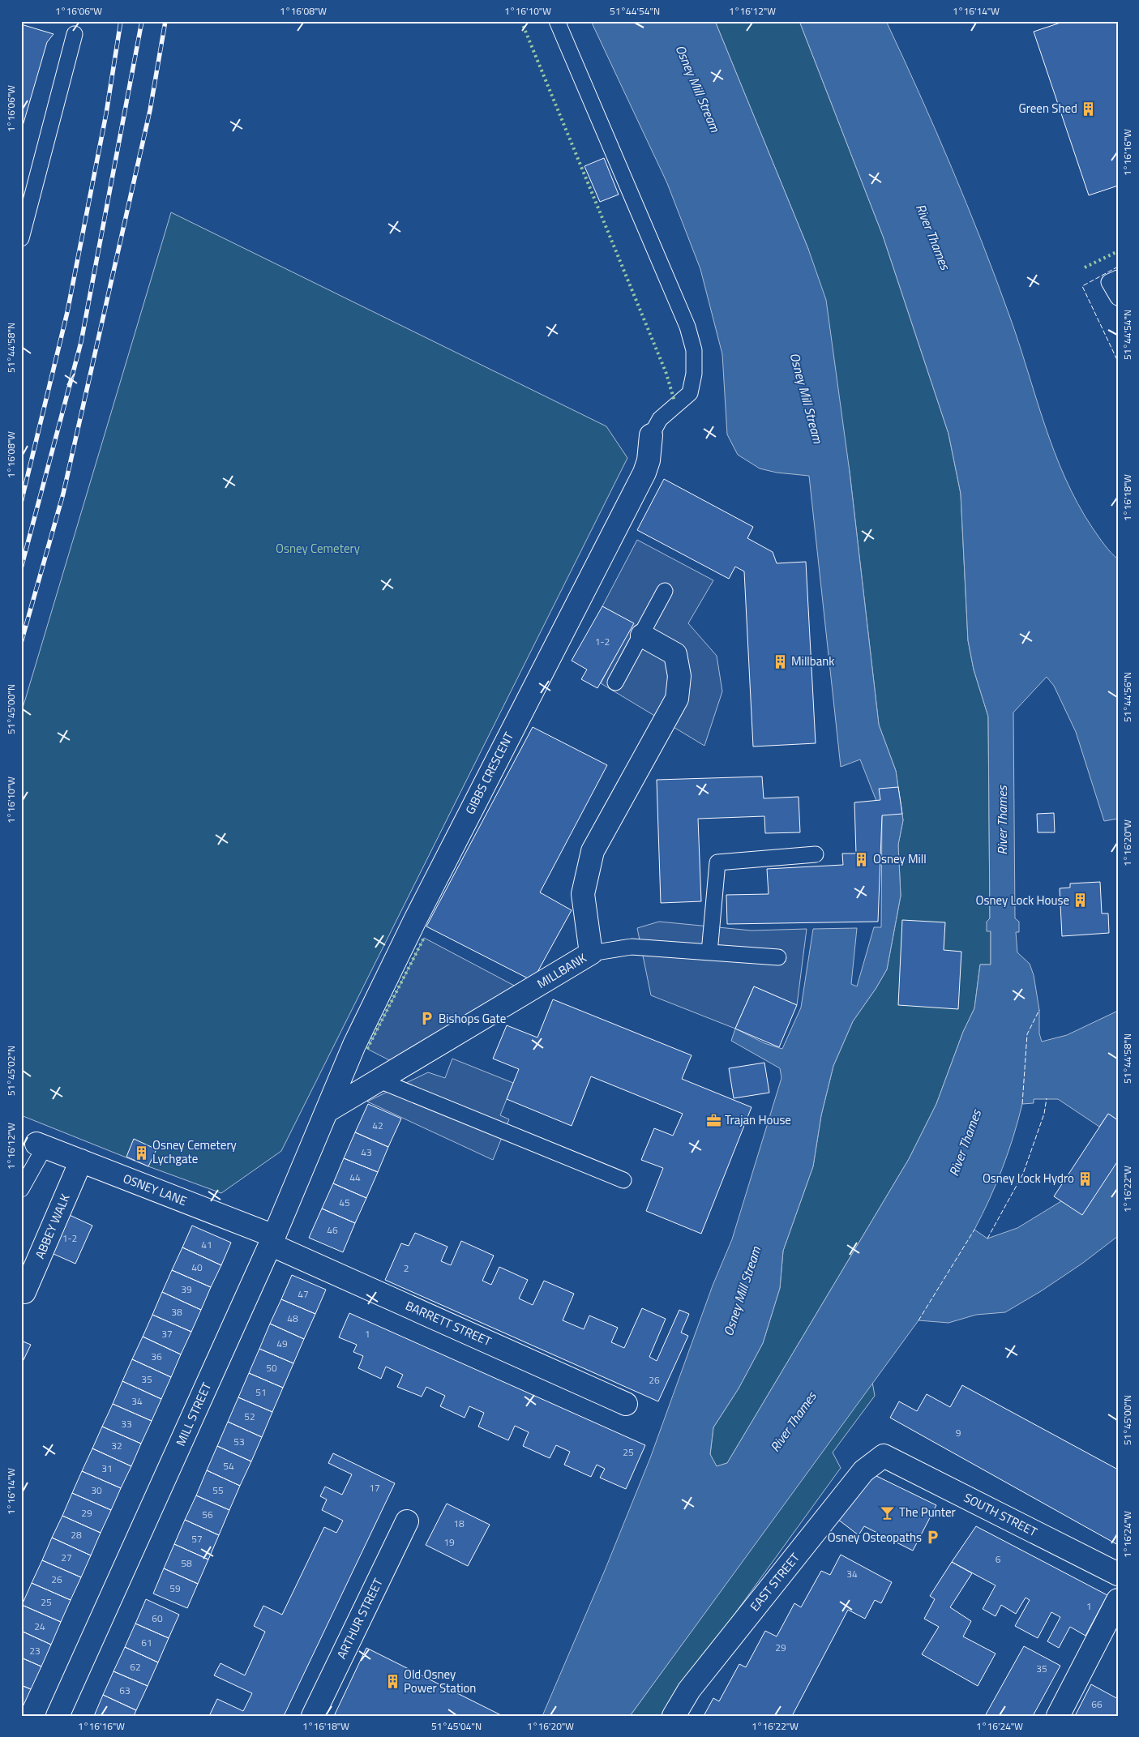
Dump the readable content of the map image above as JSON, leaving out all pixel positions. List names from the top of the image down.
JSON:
{
  "streets": {
    "street": [
      "GIBBS CRESCENT",
      "MILLBANK",
      "OSNEY LANE",
      "ABBEY WALK",
      "BARRETT STREET",
      "MILL STREET",
      "SOUTH STREET",
      "EAST STREET",
      "ARTHUR STREET"
    ]
  },
  "crossings": [
    ["GIBBS CRESCENT", "MILLBANK"],
    ["GIBBS CRESCENT", "MILL STREET"],
    ["MILLBANK", "MILL STREET"],
    ["OSNEY LANE", "ABBEY WALK"],
    ["OSNEY LANE", "BARRETT STREET"],
    ["OSNEY LANE", "MILL STREET"],
    ["BARRETT STREET", "MILL STREET"],
    ["SOUTH STREET", "EAST STREET"]
  ],
  "water": ["Osney Mill Stream", "River Thames"],
  "parks": ["Osney Cemetery"],
  "places": {
    "building": [
      "Green Shed",
      "Millbank",
      "Osney Mill",
      "Osney Lock House",
      "Osney Cemetery Lychgate",
      "Osney Lock Hydro",
      "Old Osney Power Station"
    ],
    "parking": ["Bishops Gate", "Osney Osteopaths"],
    "office": ["Trajan House"],
    "bar": ["The Punter"]
  },
  "house_numbers": [
    "1-2",
    "42",
    "43",
    "44",
    "45",
    "46",
    "1-2",
    "41",
    "40",
    "2",
    "39",
    "47",
    "38",
    "48",
    "37",
    "1",
    "49",
    "36",
    "50",
    "35",
    "26",
    "51",
    "34",
    "52",
    "33",
    "9",
    "53",
    "32",
    "25",
    "54",
    "31",
    "17",
    "30",
    "55",
    "29",
    "56",
    "18",
    "28",
    "57",
    "19",
    "27",
    "6",
    "58",
    "34",
    "26",
    "59",
    "25",
    "1",
    "60",
    "24",
    "61",
    "29",
    "23",
    "62",
    "35",
    "63",
    "66"
  ],
  "coordinates": [
    "1°16'06\"W",
    "1°16'08\"W",
    "1°16'10\"W",
    "51°44'54\"N",
    "1°16'12\"W",
    "1°16'14\"W",
    "1°16'16\"W",
    "51°44'58\"N",
    "1°16'18\"W",
    "51°44'56\"N",
    "51°45'00\"N",
    "1°16'20\"W",
    "51°45'02\"N",
    "1°16'22\"W",
    "1°16'24\"W",
    "51°45'04\"N"
  ]
}
